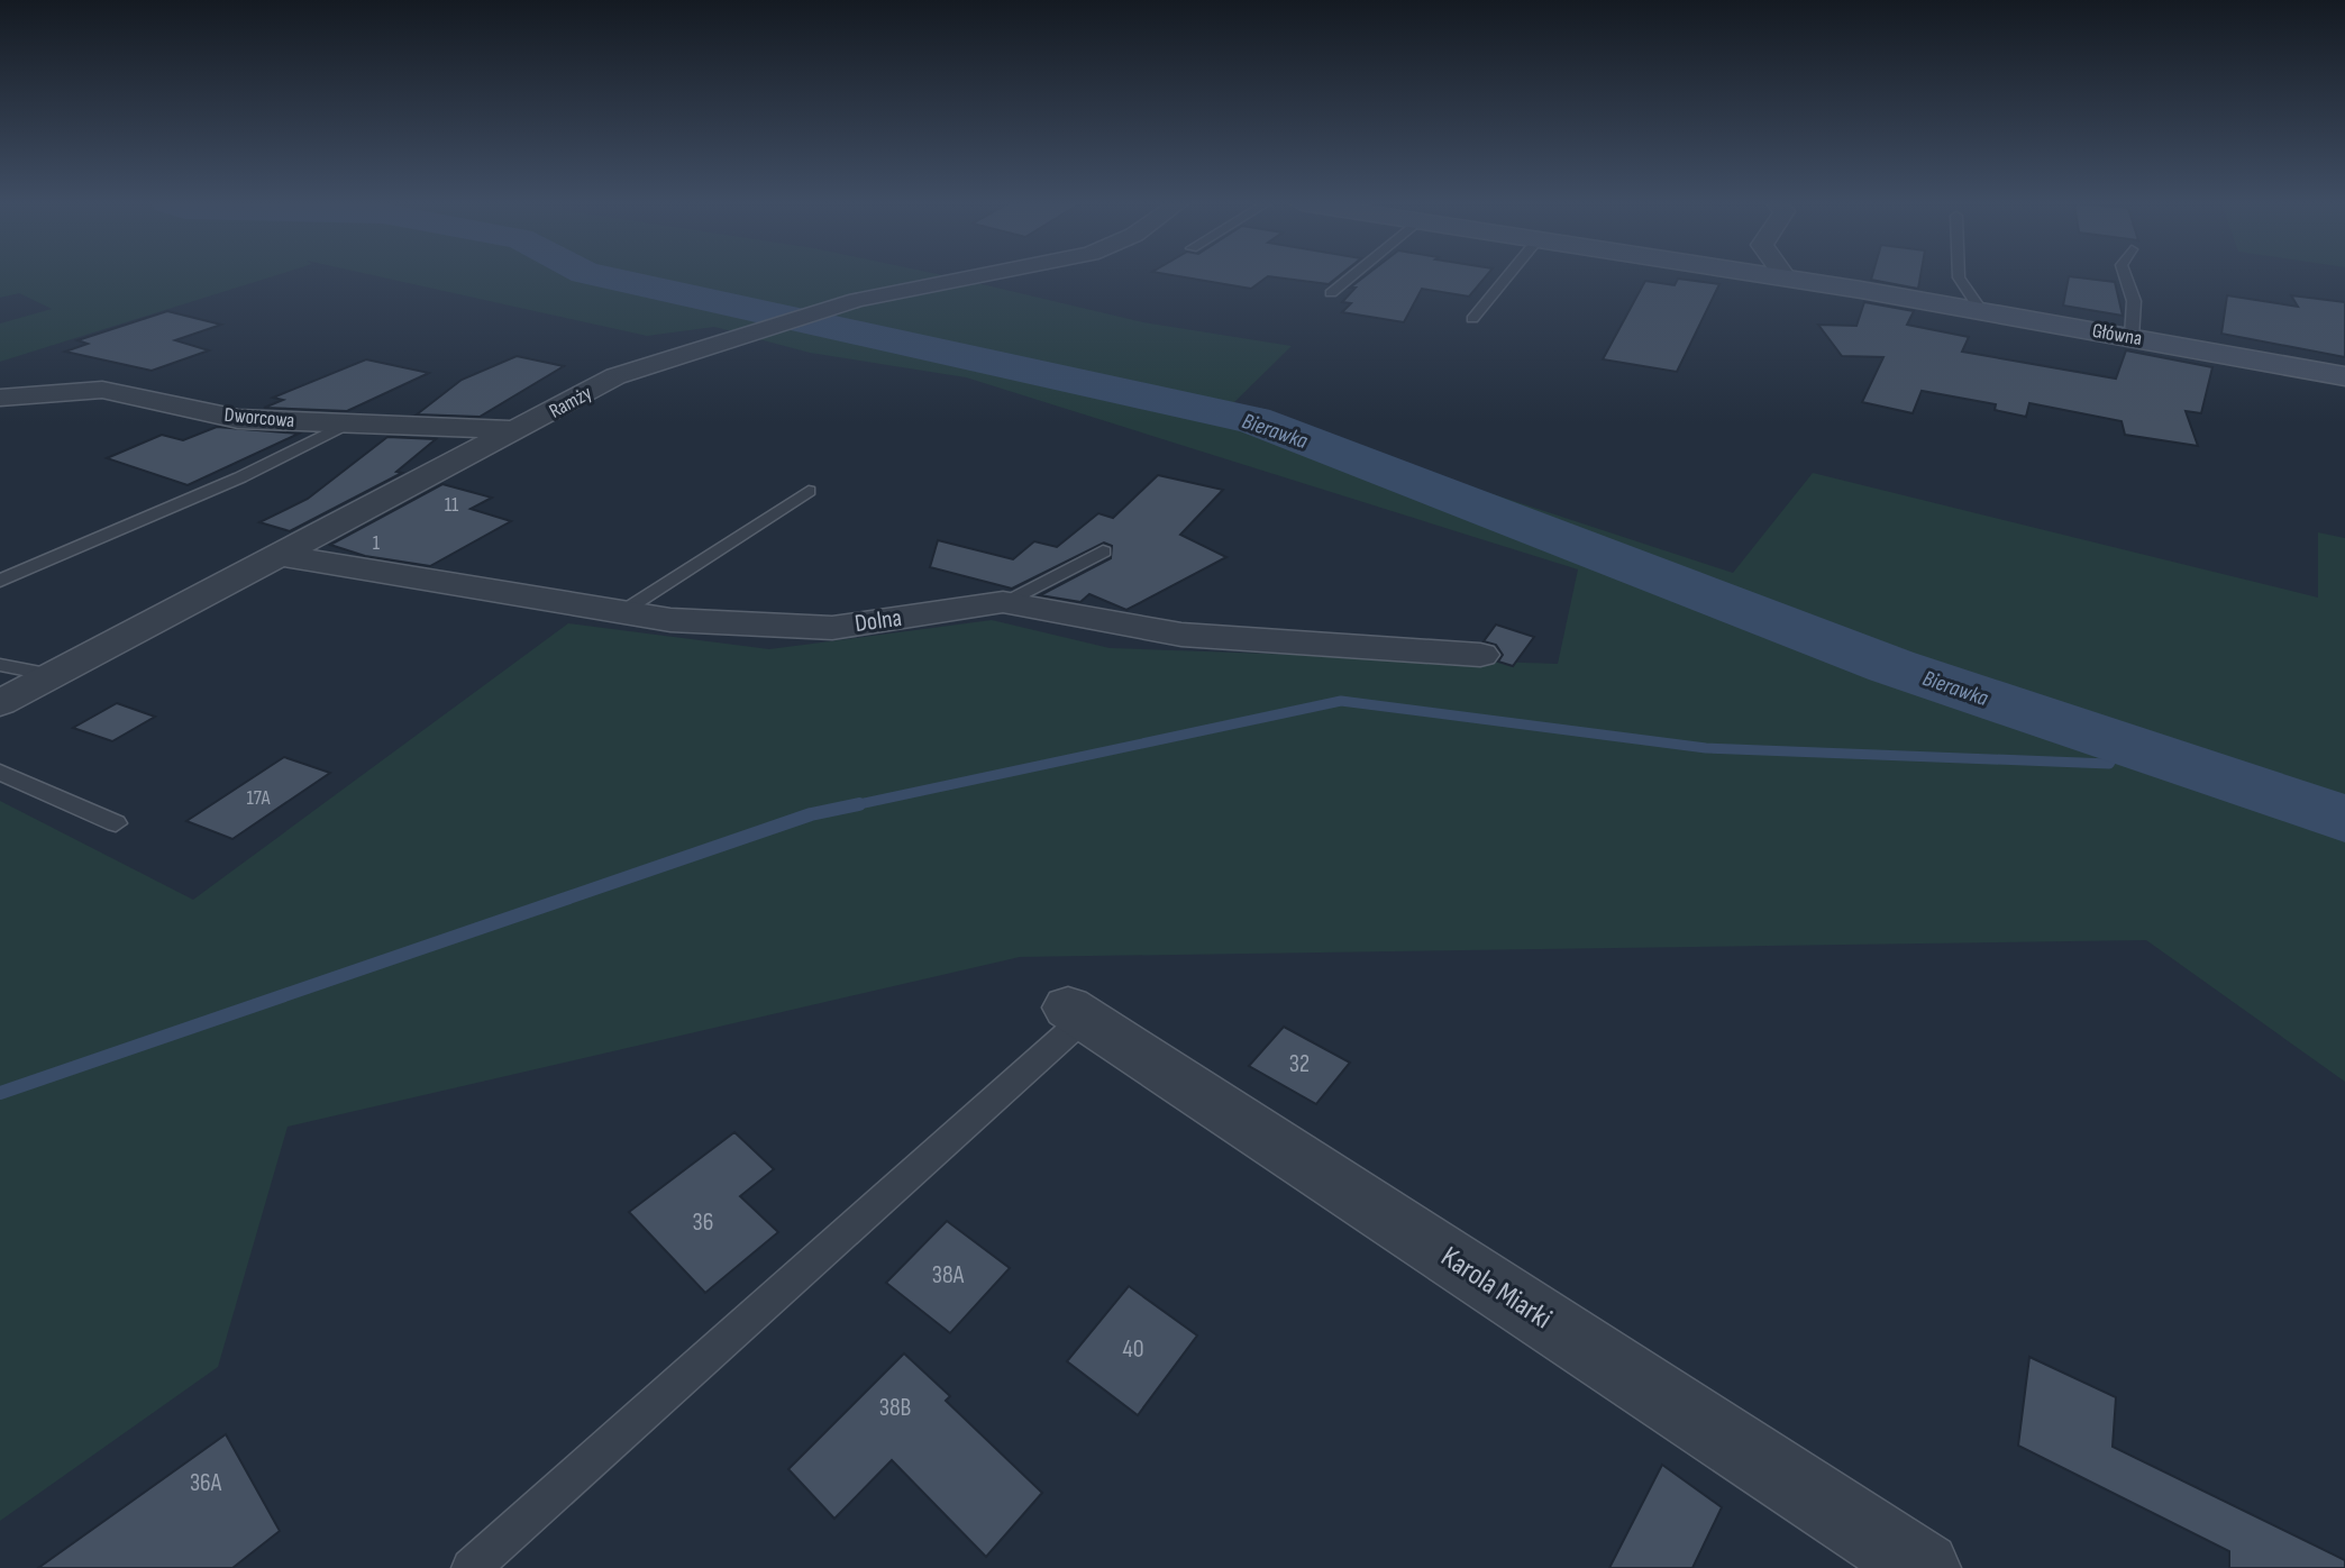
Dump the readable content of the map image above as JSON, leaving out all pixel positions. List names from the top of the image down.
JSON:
{
  "streets": {
    "main road": ["Główna"],
    "street": [
      "Ramży",
      "Dworcowa",
      "Dolna",
      "Karola Miarki"
    ]
  },
  "crossings": [
    ["Ramży", "Dworcowa"],
    ["Ramży", "Dolna"]
  ],
  "water": ["Bierawka"],
  "house_numbers": [
    "11",
    "1",
    "17A",
    "32",
    "36",
    "38A",
    "40",
    "38B",
    "36A"
  ]
}
